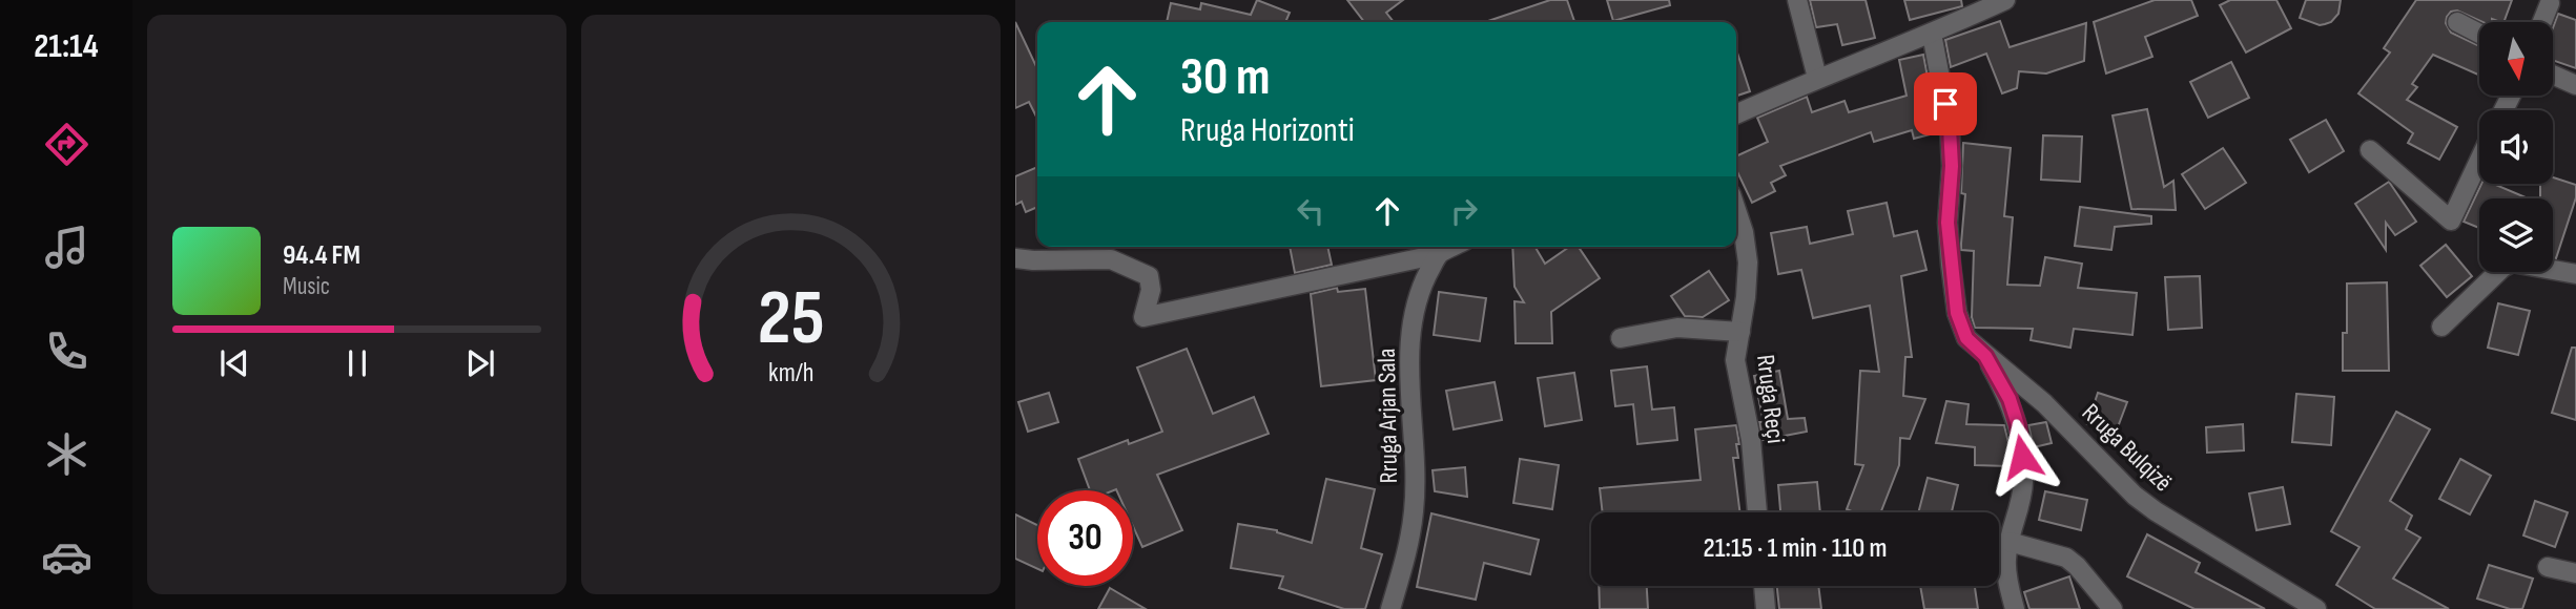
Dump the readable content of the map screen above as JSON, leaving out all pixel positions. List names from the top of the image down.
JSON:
{
  "streets": {
    "street": ["Rruga Reçi", "Rruga Arjan Sala", "Rruga Bulqizë"]
  },
  "north": "bottom",
  "page": {
    "tabs": "21:14",
    "turn": ["30 m", "Rruga Horizonti"],
    "song": ["94.4 FM", "Music"],
    "limit": "30",
    "trip": "21:15 · 1 min · 110 m",
    "gauge": ["25", "km/h"]
  }
}
